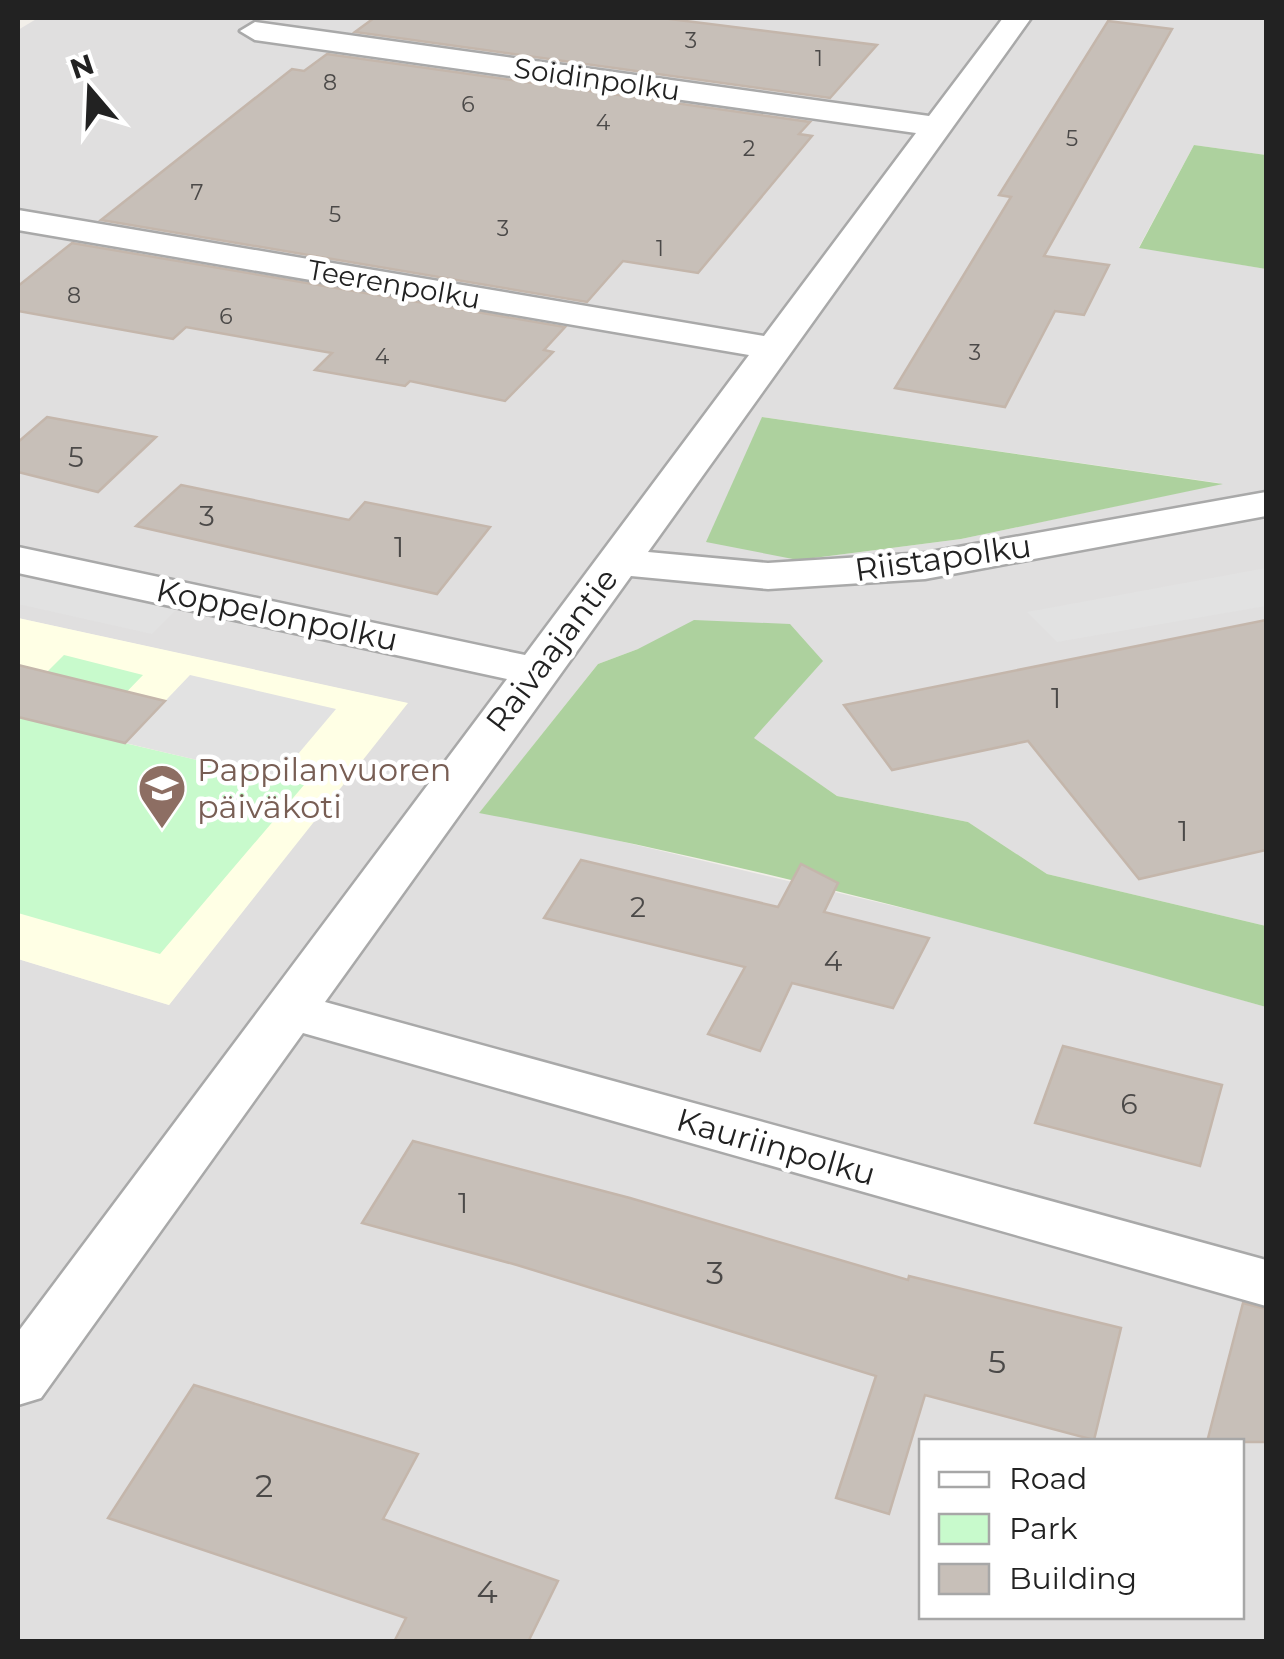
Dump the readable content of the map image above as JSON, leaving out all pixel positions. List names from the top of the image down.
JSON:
{
  "streets": {
    "street": [
      "Soidinpolku",
      "Teerenpolku",
      "Riistapolku",
      "Koppelonpolku",
      "Raivaajantie",
      "Kauriinpolku"
    ]
  },
  "crossings": [
    ["Soidinpolku", "Raivaajantie"],
    ["Teerenpolku", "Raivaajantie"],
    ["Riistapolku", "Raivaajantie"],
    ["Koppelonpolku", "Raivaajantie"],
    ["Raivaajantie", "Kauriinpolku"]
  ],
  "places": {
    "school or university": ["Pappilanvuoren päiväkoti"]
  },
  "house_numbers": [
    "3",
    "1",
    "8",
    "6",
    "4",
    "5",
    "2",
    "7",
    "5",
    "3",
    "1",
    "8",
    "6",
    "3",
    "4",
    "5",
    "3",
    "1",
    "1",
    "1",
    "2",
    "4",
    "6",
    "1",
    "3",
    "5",
    "2",
    "4"
  ],
  "legend": ["Road", "Park", "Building"],
  "north": "top"
}
